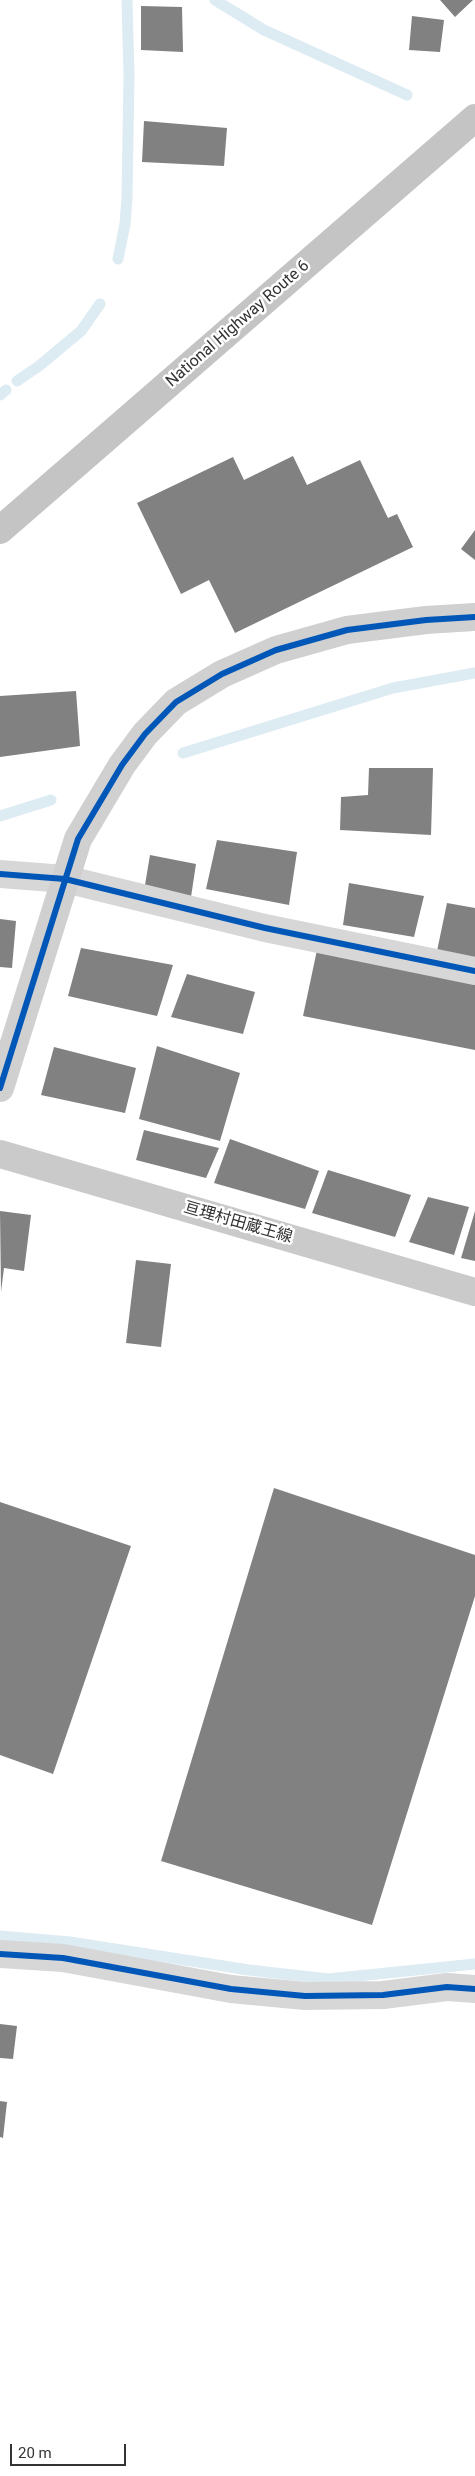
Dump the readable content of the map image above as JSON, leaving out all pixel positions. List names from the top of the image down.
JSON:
{
  "streets": {
    "highway": ["National Highway Route 6"],
    "main road": ["亘理村田蔵王線"]
  },
  "scale_bar": "20 m"
}
